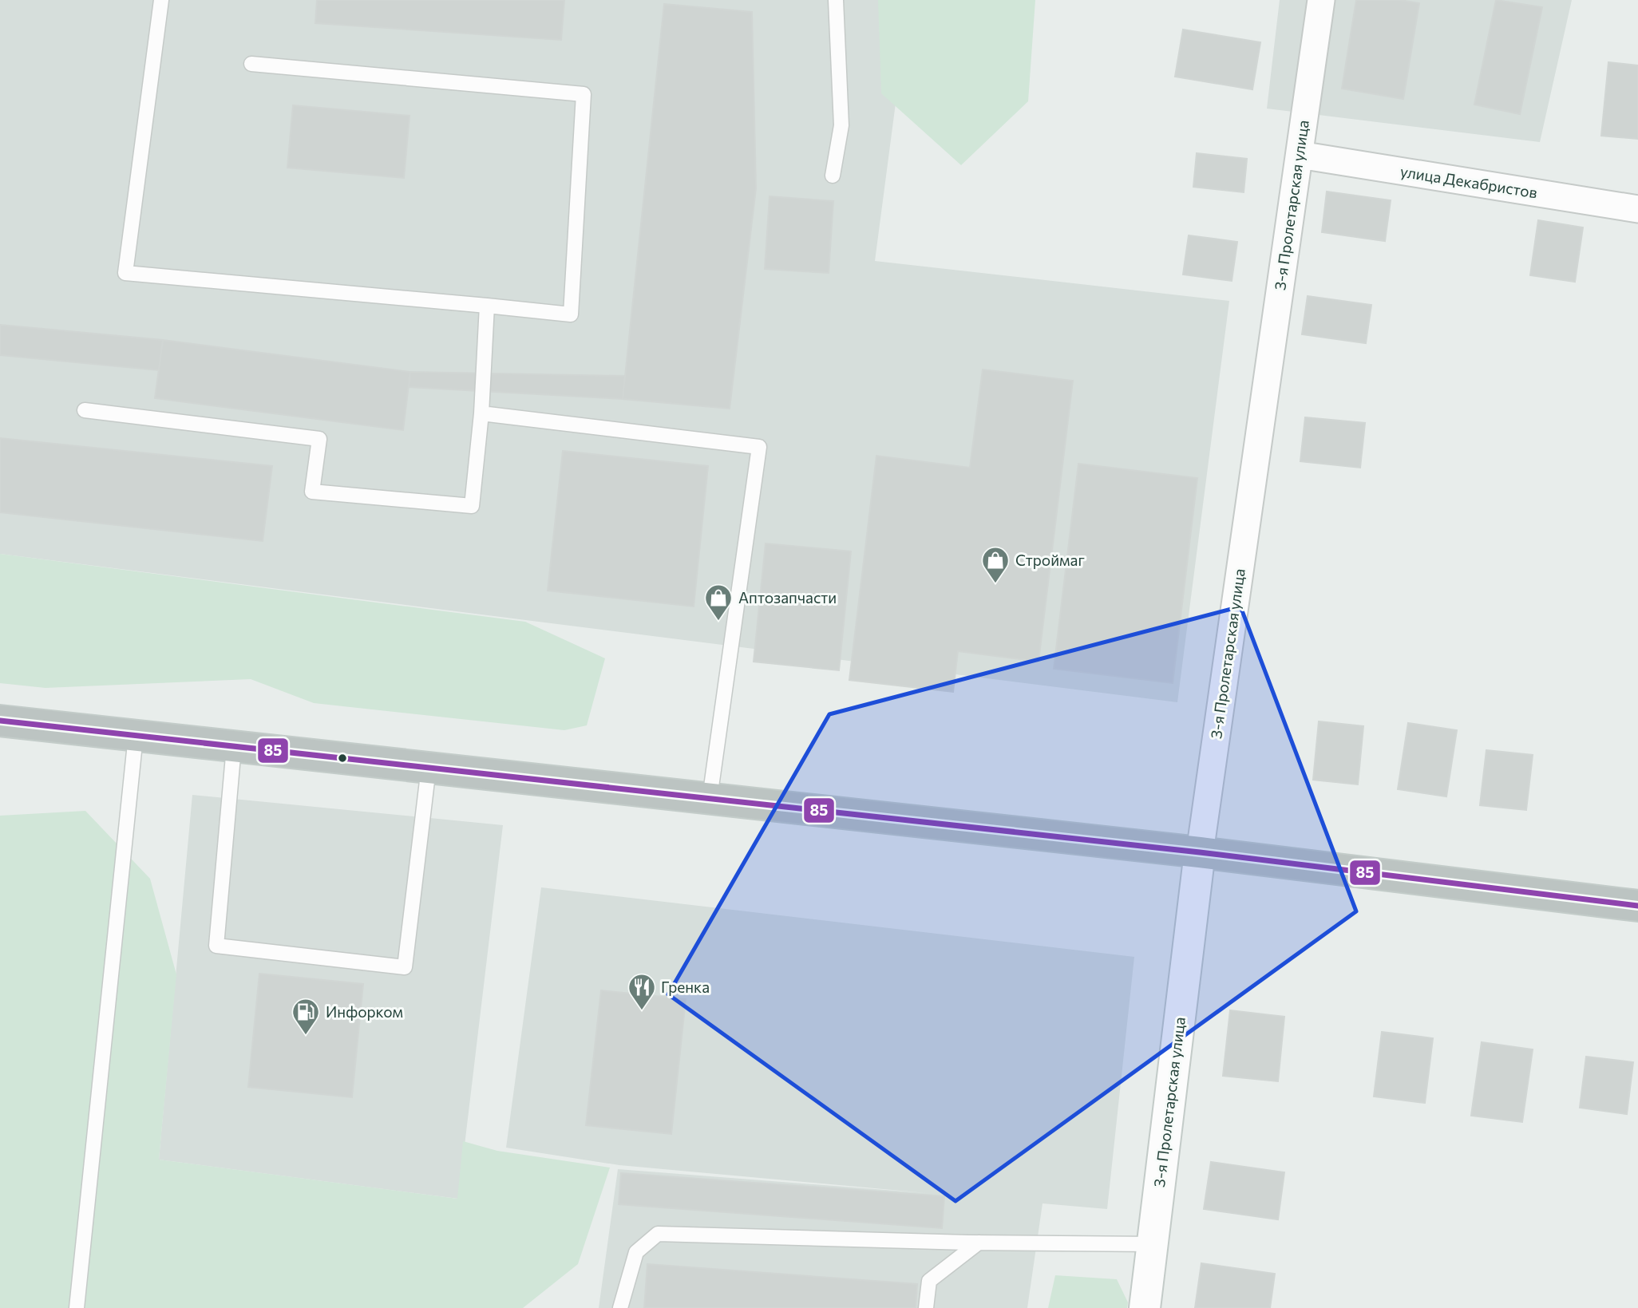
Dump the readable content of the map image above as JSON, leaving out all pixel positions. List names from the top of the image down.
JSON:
{
  "streets": {
    "street": ["улица Декабристов", "3-я Пролетарская улица"]
  },
  "crossings": [
    ["улица Декабристов", "3-я Пролетарская улица"]
  ],
  "places": {
    "shop": ["Строймаг", "Аптозапчасти"],
    "restaurant": ["Гренка"],
    "fuel station": ["Инфорком"]
  },
  "lines": ["transit line 85"]
}
